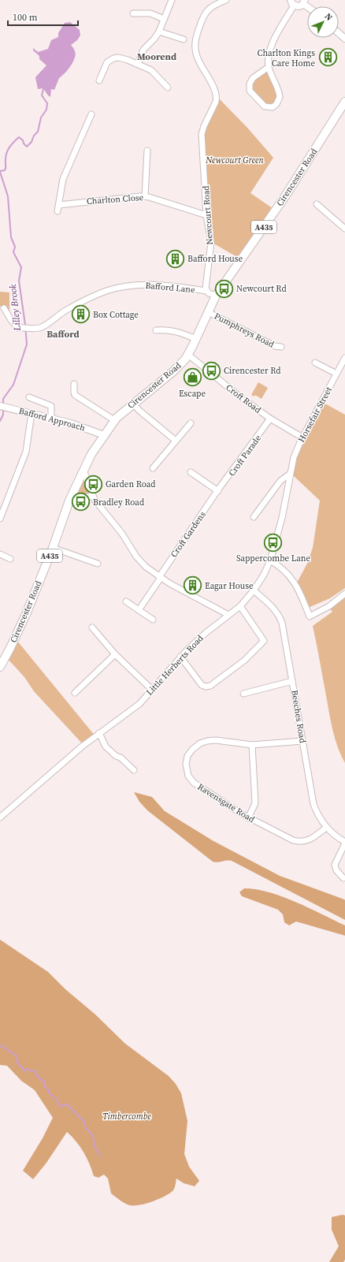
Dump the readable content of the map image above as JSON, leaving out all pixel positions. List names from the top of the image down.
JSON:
{
  "streets": {
    "main road": ["Cirencester Road", "A435"],
    "street": [
      "Charlton Close",
      "Newcourt Road",
      "Bafford Lane",
      "Pumphreys Road",
      "Croft Road",
      "Horsefair Street",
      "Bafford Approach",
      "Croft Gardens",
      "Little Herberts Road",
      "Beeches Road",
      "Ravensgate Road"
    ]
  },
  "crossings": [
    ["Cirencester Road", "Pumphreys Road"],
    ["Cirencester Road", "Croft Road"],
    ["Cirencester Road", "Bafford Approach"],
    ["Charlton Close", "Newcourt Road"],
    ["Newcourt Road", "Bafford Lane"],
    ["Croft Road", "Horsefair Street"],
    ["Croft Road", "Croft Gardens"],
    ["Horsefair Street", "Little Herberts Road"],
    ["Little Herberts Road", "Beeches Road"],
    ["Beeches Road", "Ravensgate Road"]
  ],
  "districts": ["Moorend", "Bafford"],
  "water": ["Lilley Brook"],
  "parks": ["Newcourt Green", "Timbercombe"],
  "places": {
    "building": [
      "Charlton Kings Care Home",
      "Bafford House",
      "Box Cottage",
      "Eagar House"
    ],
    "bus stop": [
      "Newcourt Rd",
      "Cirencester Rd",
      "Garden Road",
      "Bradley Road",
      "Sappercombe Lane"
    ],
    "shop": ["Escape"]
  },
  "scale_bar": "100 m",
  "north": "top right"
}
